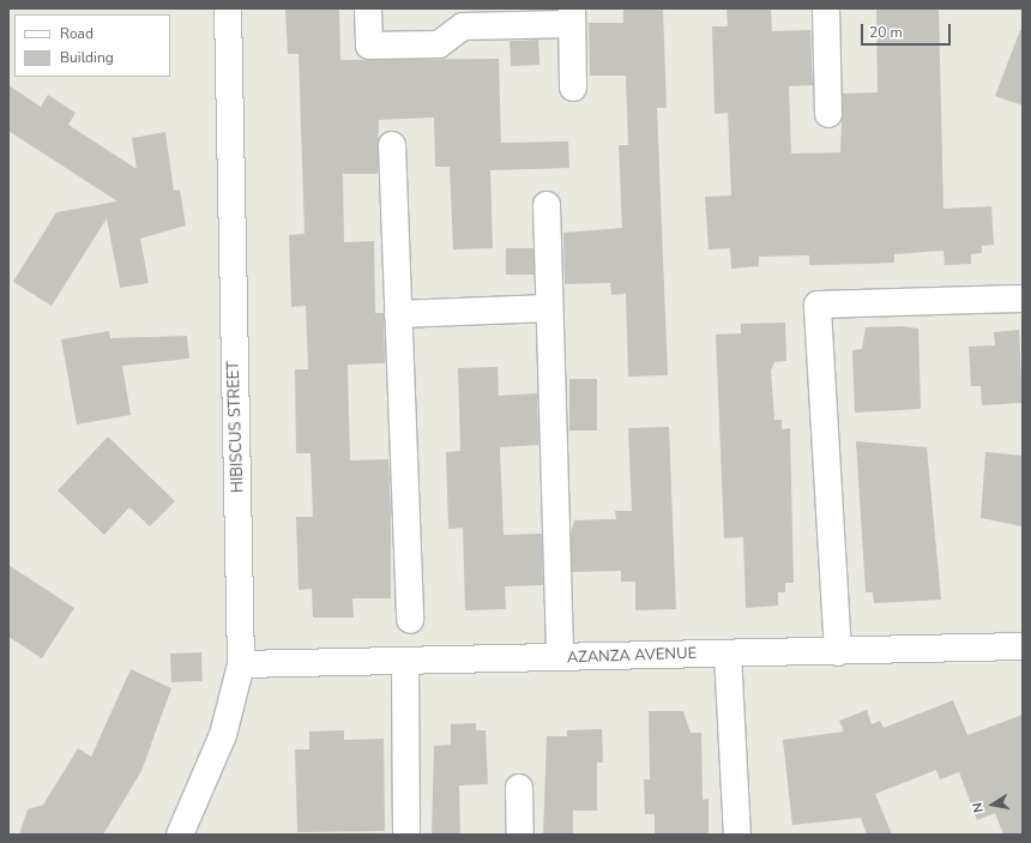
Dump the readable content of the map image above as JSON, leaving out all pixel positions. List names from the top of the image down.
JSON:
{
  "streets": {
    "street": ["HIBISCUS STREET", "AZANZA AVENUE"]
  },
  "crossings": [
    ["HIBISCUS STREET", "AZANZA AVENUE"]
  ],
  "legend": ["Road", "Building"],
  "scale_bar": "20 m",
  "north": "left"
}
